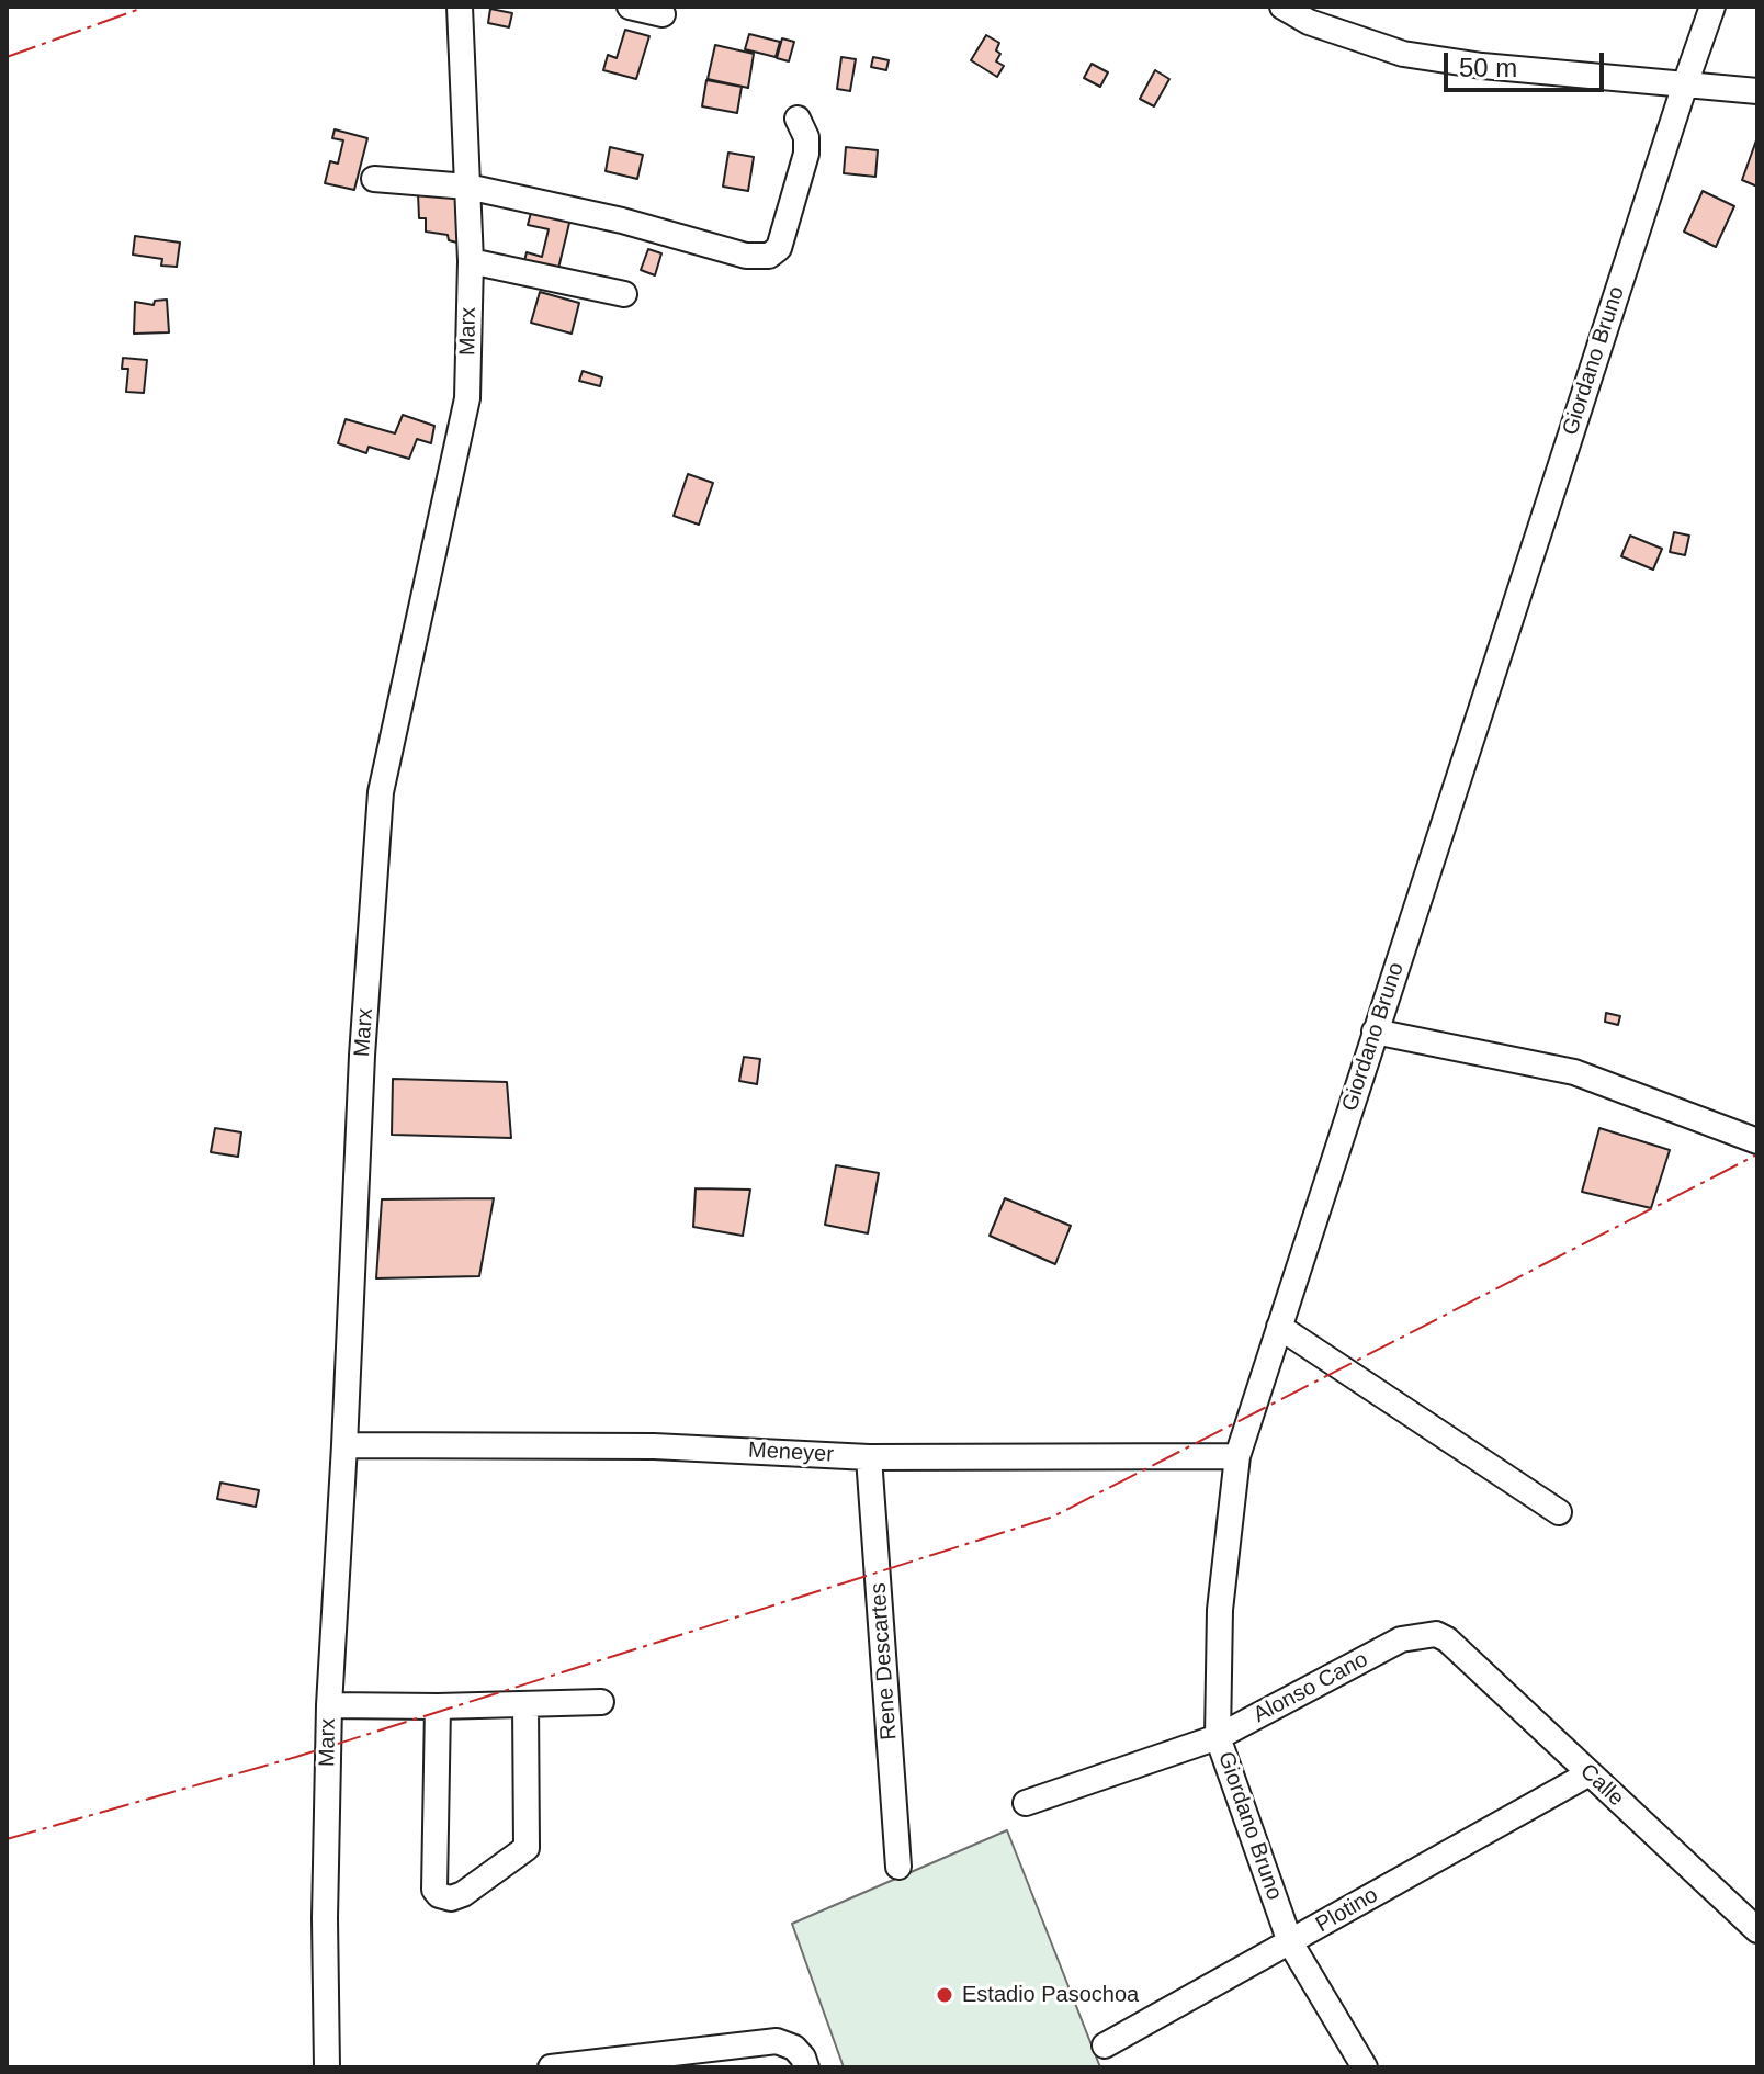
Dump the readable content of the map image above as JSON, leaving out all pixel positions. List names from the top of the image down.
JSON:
{
  "streets": {
    "street": [
      "Marx",
      "Giordano Bruno",
      "Meneyer",
      "Rene Descartes",
      "Alonso Cano",
      "Calle",
      "Plotino"
    ]
  },
  "crossings": [
    ["Marx", "Meneyer"],
    ["Giordano Bruno", "Meneyer"],
    ["Giordano Bruno", "Alonso Cano"],
    ["Giordano Bruno", "Plotino"],
    ["Meneyer", "Rene Descartes"],
    ["Alonso Cano", "Calle"],
    ["Calle", "Plotino"]
  ],
  "places": ["Estadio Pasochoa"],
  "scale_bar": "50 m"
}
